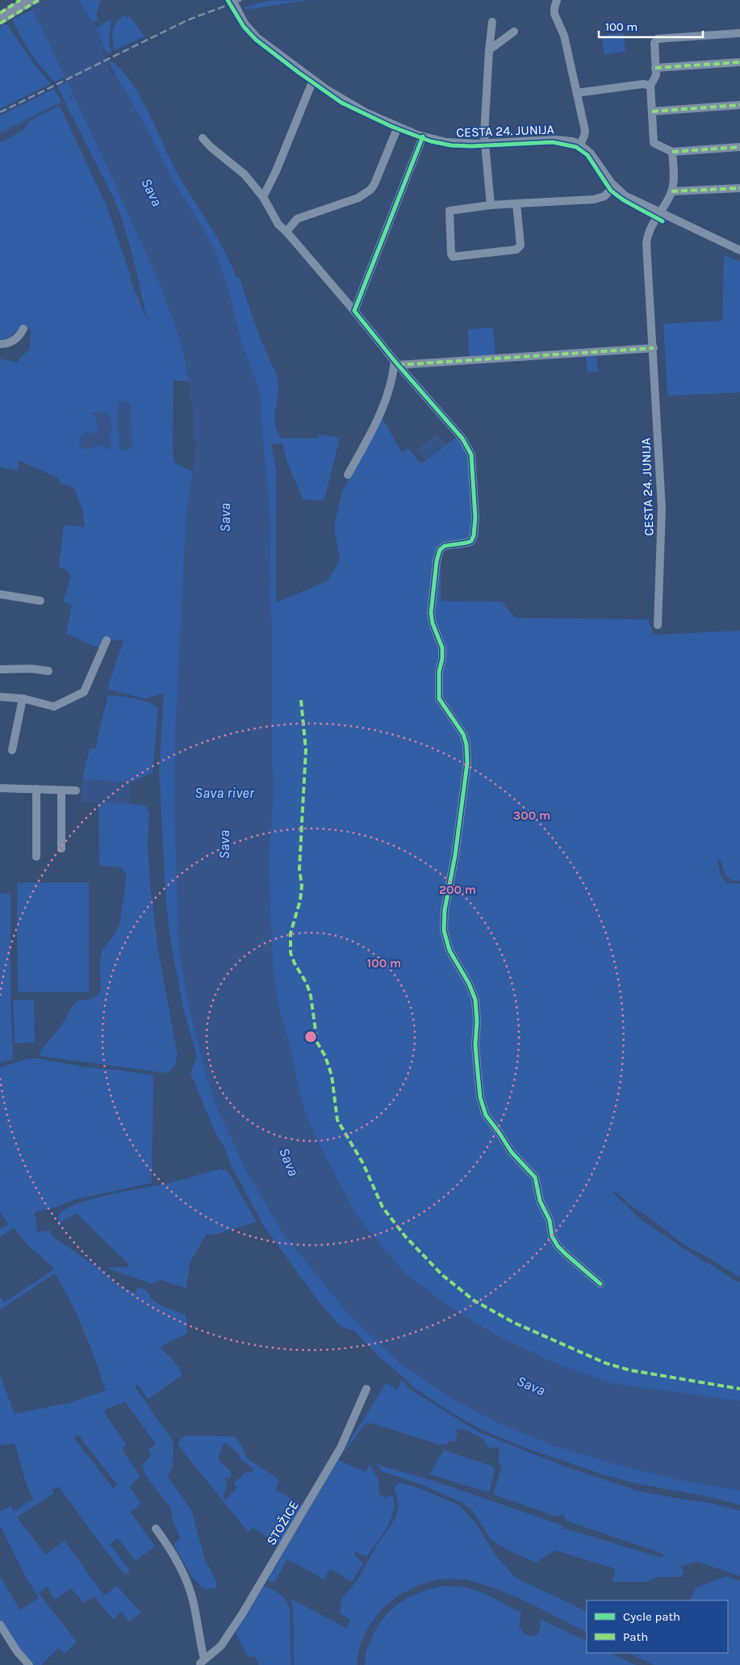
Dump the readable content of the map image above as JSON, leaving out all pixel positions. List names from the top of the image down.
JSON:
{
  "streets": {
    "street": ["CESTA 24. JUNIJA", "STOŽICE"]
  },
  "water": ["Sava", "Sava river"],
  "legend": ["Cycle path", "Path"],
  "scale_bar": "100 m",
  "rings": ["300 m", "200 m", "100 m"]
}
